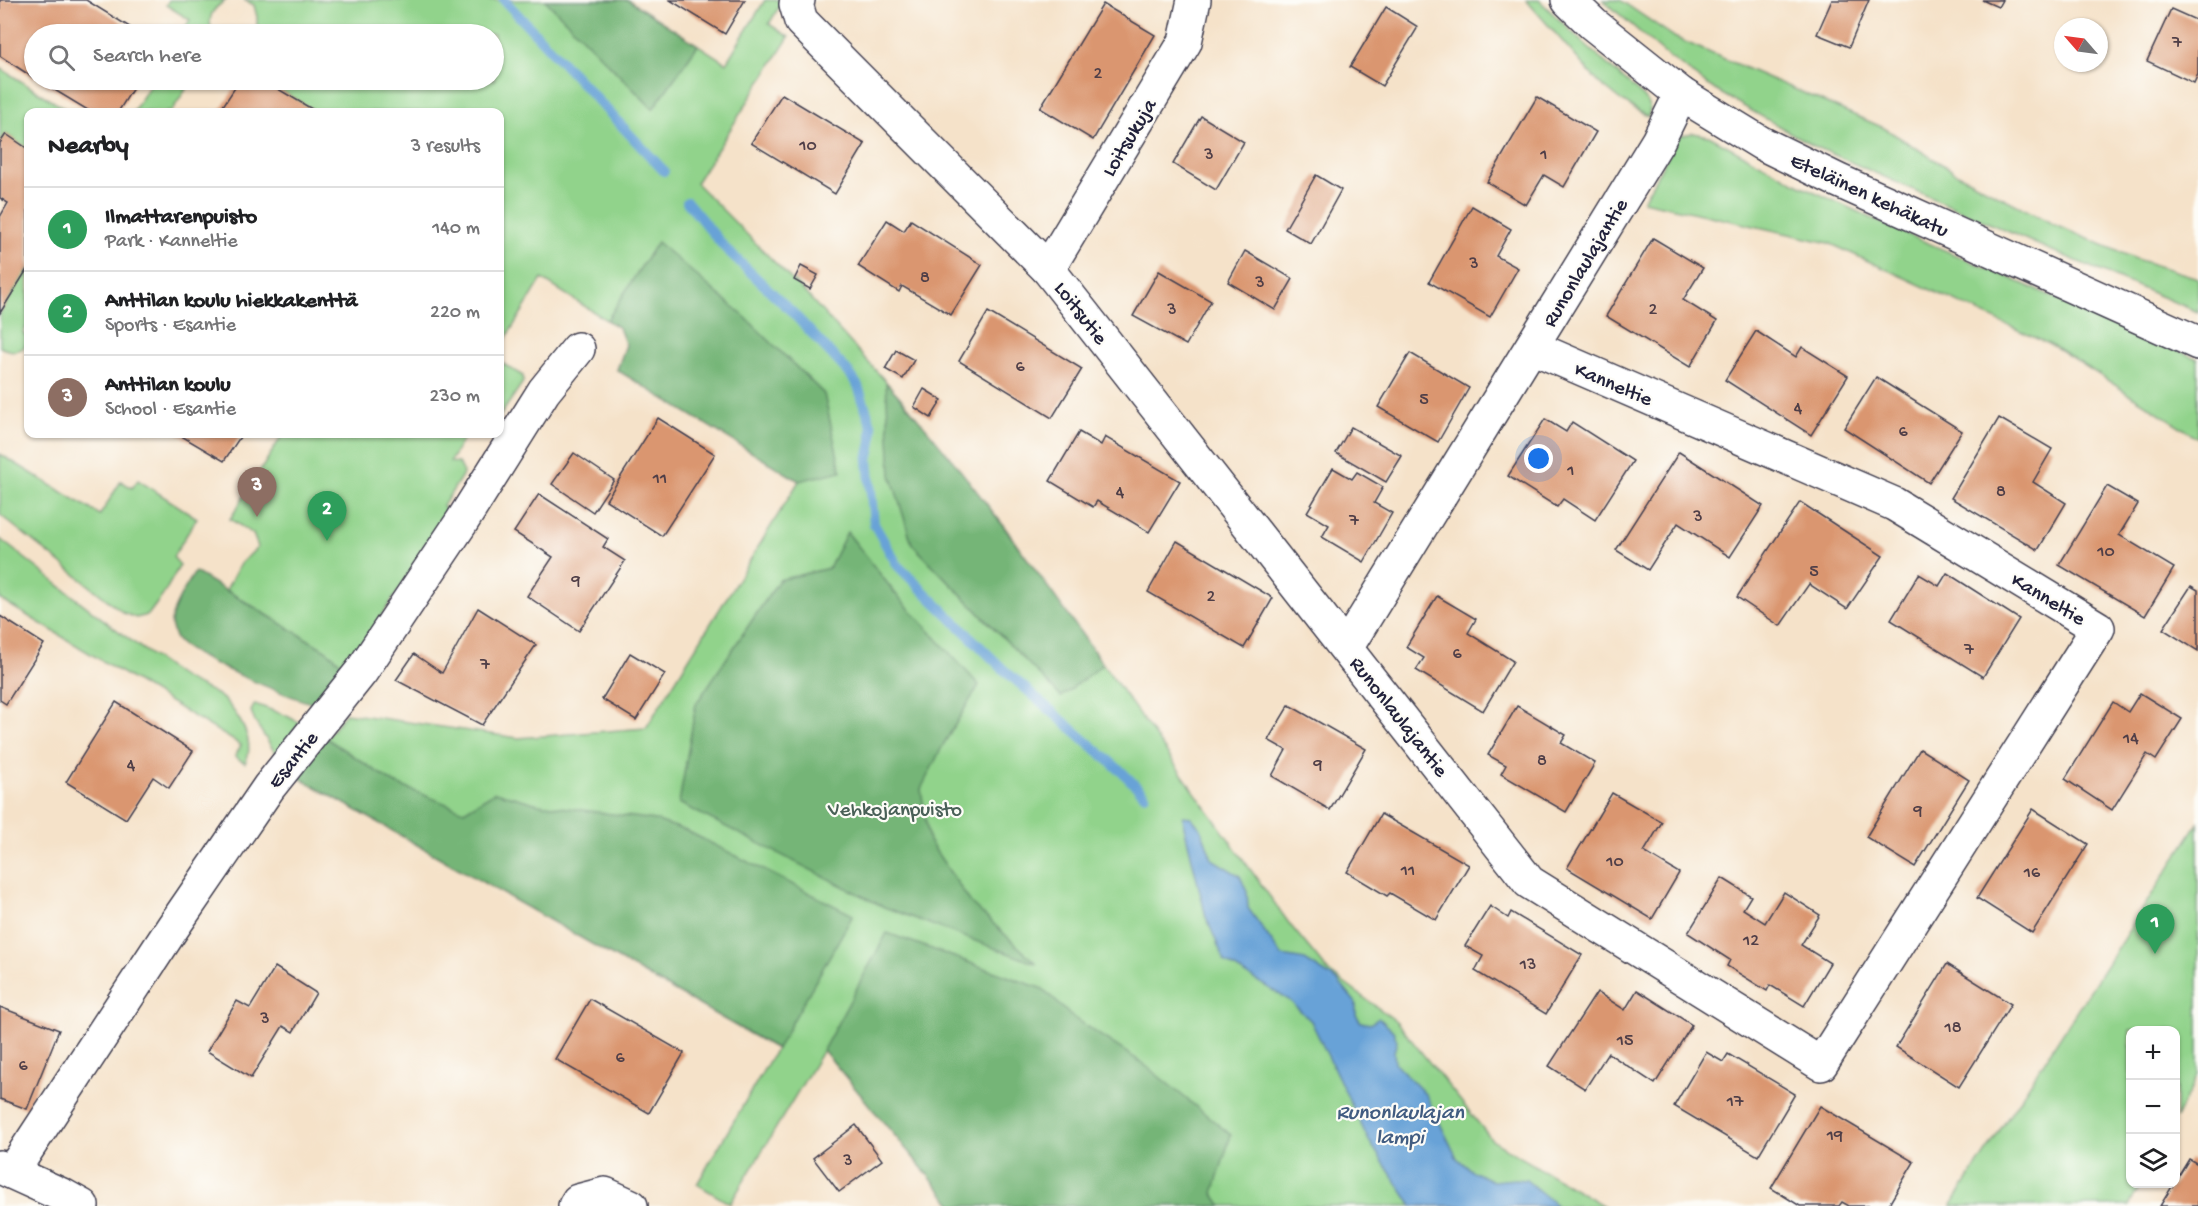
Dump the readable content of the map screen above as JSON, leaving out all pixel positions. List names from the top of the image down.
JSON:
{
  "streets": {
    "street": [
      "Loitsukuja",
      "Eteläinen kehäkatu",
      "Runonlaulajantie",
      "Loitsutie",
      "Kanneltie",
      "Esantie"
    ]
  },
  "crossings": [
    ["Loitsukuja", "Loitsutie"],
    ["Eteläinen kehäkatu", "Runonlaulajantie"],
    ["Runonlaulajantie", "Loitsutie"],
    ["Runonlaulajantie", "Kanneltie"]
  ],
  "water": ["Runonlaulajan lampi"],
  "parks": ["Vehkojanpuisto"],
  "house_numbers": [
    "7",
    "2",
    "10",
    "3",
    "1",
    "3",
    "8",
    "3",
    "3",
    "2",
    "6",
    "5",
    "4",
    "6",
    "1",
    "11",
    "8",
    "4",
    "3",
    "7",
    "10",
    "5",
    "9",
    "2",
    "7",
    "6",
    "7",
    "14",
    "8",
    "9",
    "4",
    "9",
    "10",
    "11",
    "16",
    "12",
    "13",
    "3",
    "18",
    "15",
    "6",
    "6",
    "17",
    "19",
    "3"
  ],
  "north": "top left",
  "page": {
    "search": "Search here",
    "heading": ["Nearby", "3 results"],
    "list": [
      {
        "mark": "1",
        "name": "Ilmattarenpuisto",
        "note": "Park · Kanneltie",
        "value": "140 m"
      },
      {
        "mark": "2",
        "name": "Anttilan koulu hiekkakenttä",
        "note": "Sports · Esantie",
        "value": "220 m"
      },
      {
        "mark": "3",
        "name": "Anttilan koulu",
        "note": "School · Esantie",
        "value": "230 m"
      }
    ],
    "pins": ["3", "2", "1"],
    "map_buttons": ["+", "−"]
  }
}
